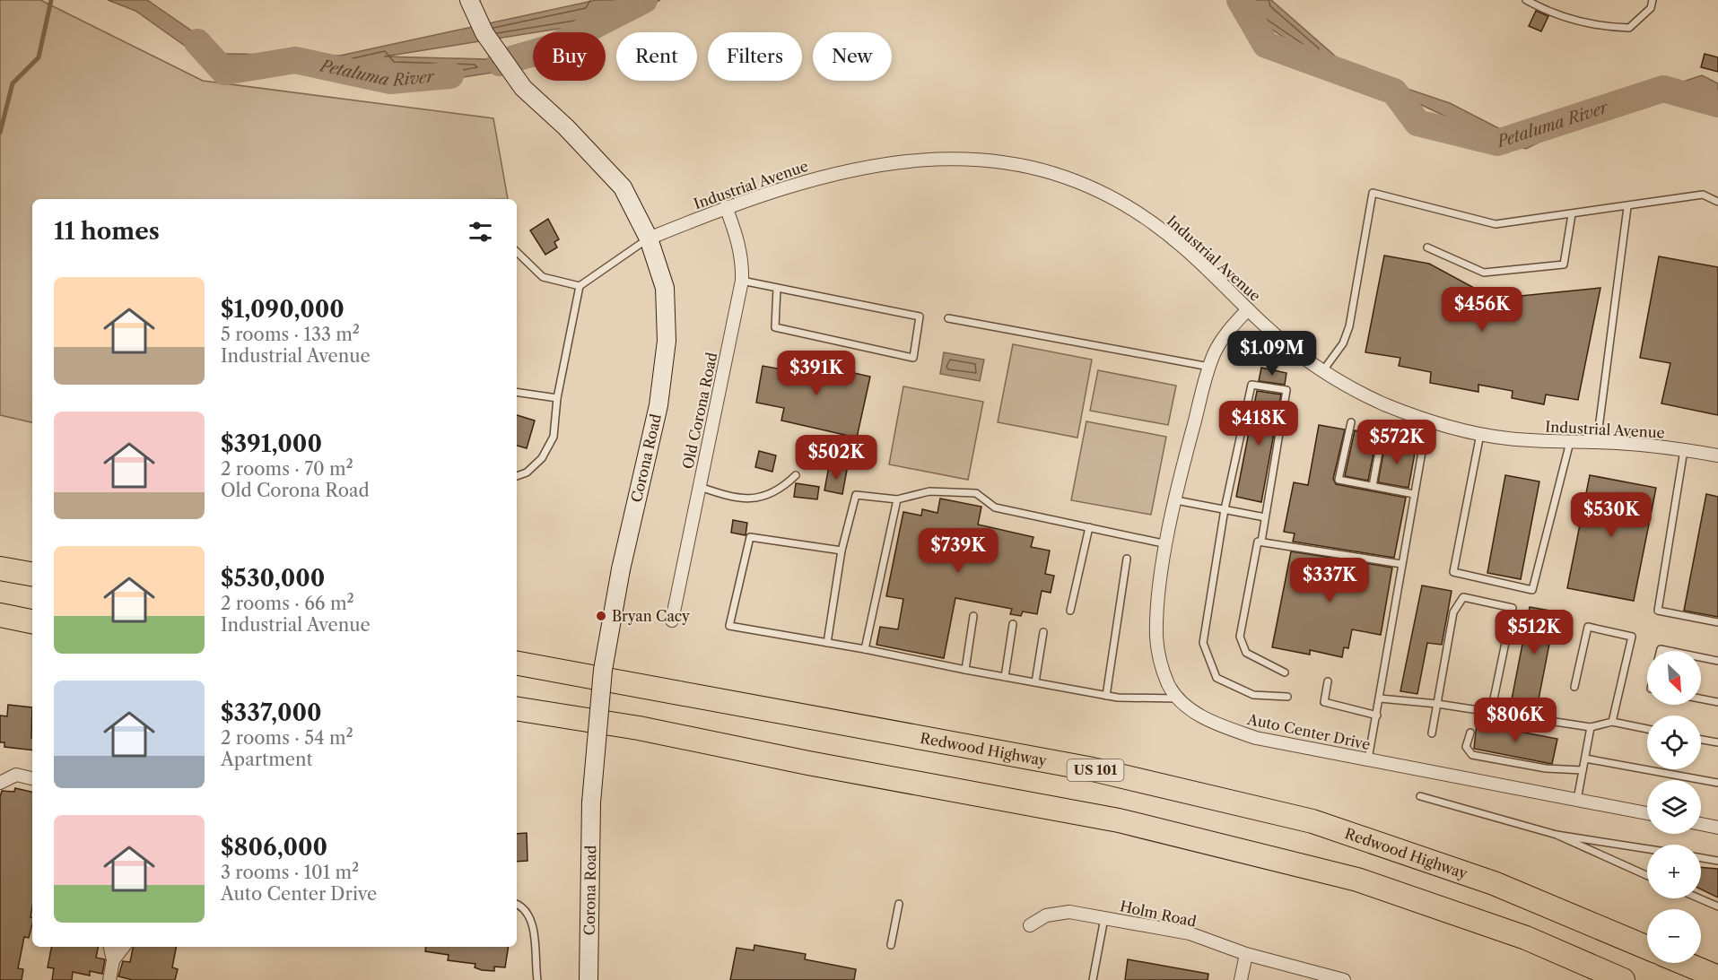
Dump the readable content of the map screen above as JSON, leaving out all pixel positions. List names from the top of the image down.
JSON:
{
  "streets": {
    "highway": ["Redwood Highway", "US 101"],
    "main road": ["Corona Road"],
    "street": [
      "Industrial Avenue",
      "Old Corona Road",
      "Auto Center Drive",
      "Holm Road"
    ]
  },
  "crossings": [
    ["Industrial Avenue", "Old Corona Road"],
    ["Industrial Avenue", "Corona Road"],
    ["Industrial Avenue", "Auto Center Drive"]
  ],
  "water": ["Petaluma River"],
  "places": ["Bryan Cacy"],
  "north": "bottom right",
  "page": {
    "chip": [
      "Buy",
      "Rent",
      "Filters",
      "New"
    ],
    "heading": "11 homes",
    "list": [
      {
        "name": "$1,090,000",
        "note": "5 rooms · 133 m² · Industrial Avenue"
      },
      {
        "name": "$391,000",
        "note": "2 rooms · 70 m² · Old Corona Road"
      },
      {
        "name": "$530,000",
        "note": "2 rooms · 66 m² · Industrial Avenue"
      },
      {
        "name": "$337,000",
        "note": "2 rooms · 54 m² · Apartment"
      },
      {
        "name": "$806,000",
        "note": "3 rooms · 101 m² · Auto Center Drive"
      }
    ],
    "price": [
      "$456K",
      "$1.09M",
      "$391K",
      "$418K",
      "$572K",
      "$502K",
      "$530K",
      "$739K",
      "$337K",
      "$512K",
      "$806K"
    ],
    "map_buttons": ["+", "−"]
  }
}
